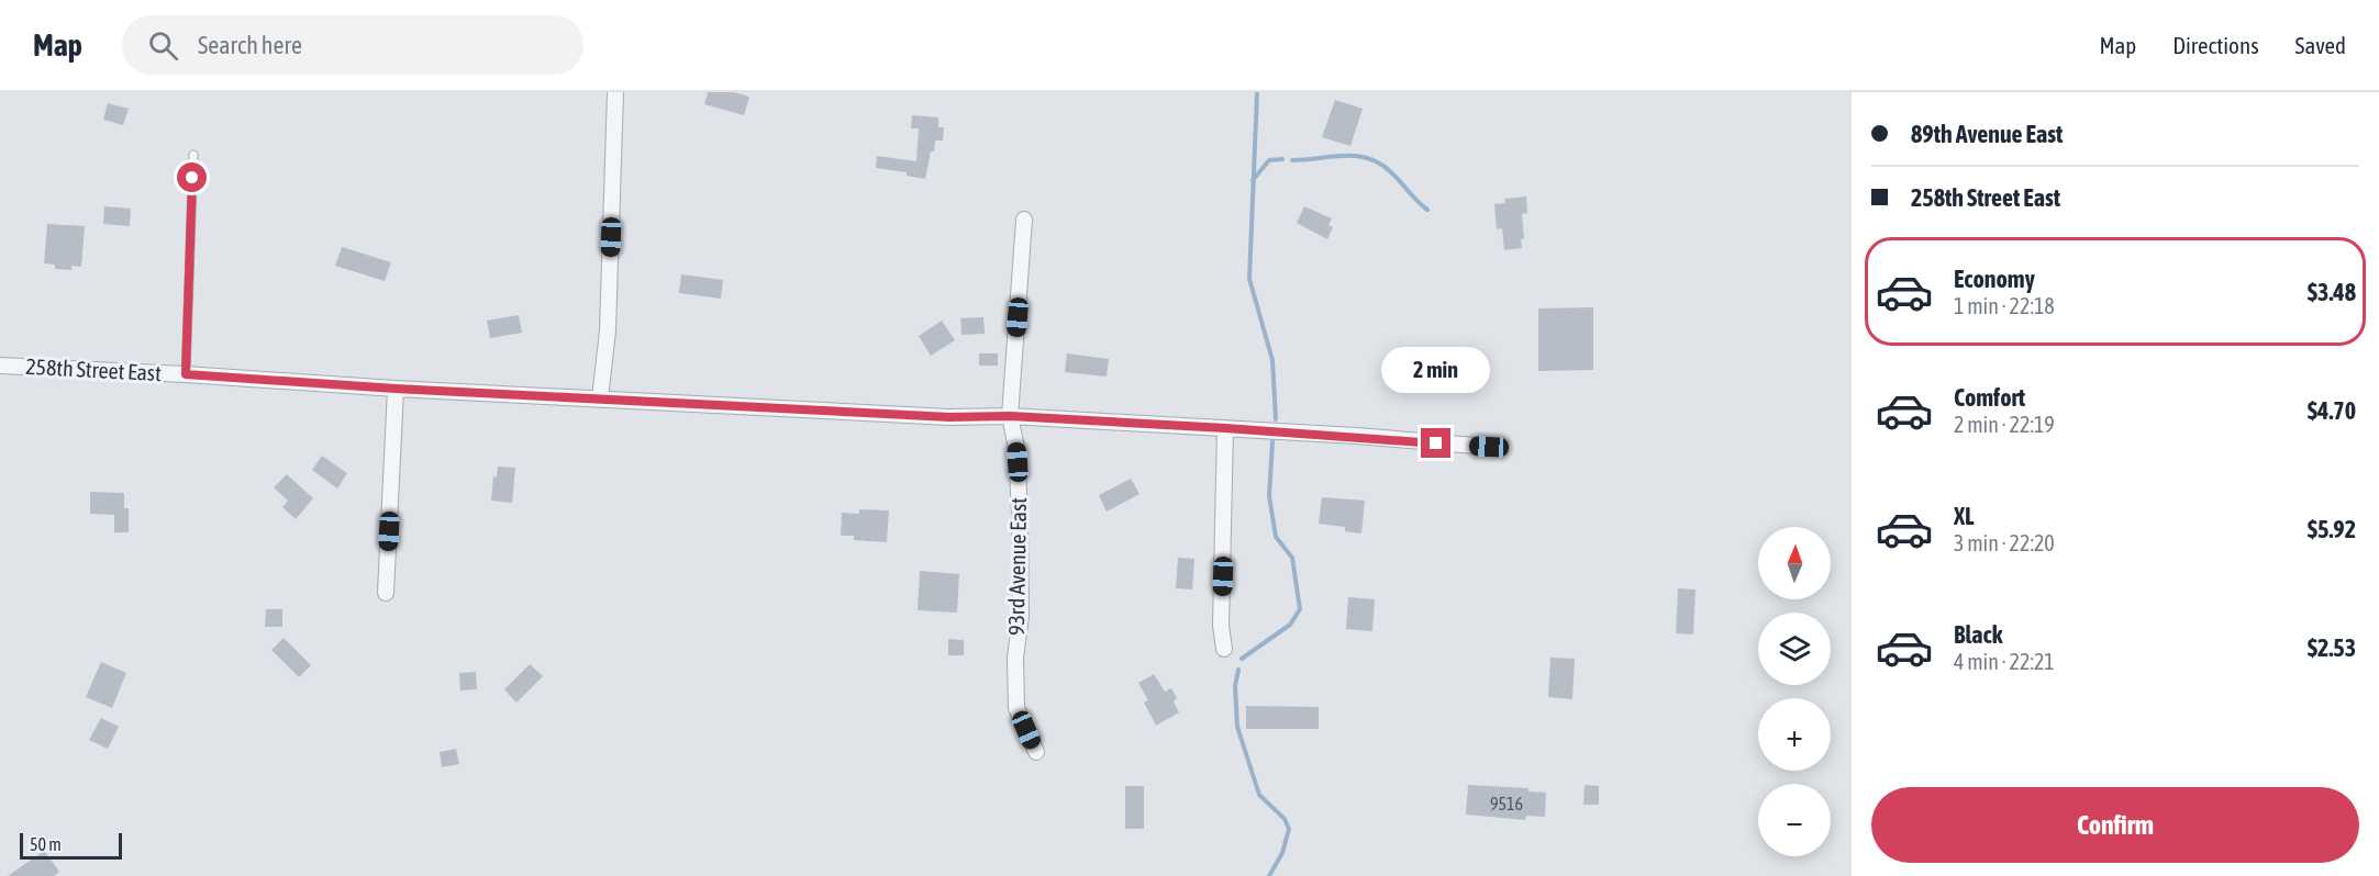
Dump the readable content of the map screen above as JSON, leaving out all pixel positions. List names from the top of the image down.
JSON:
{
  "streets": {
    "street": ["258th Street East", "93rd Avenue East"]
  },
  "crossings": [
    ["258th Street East", "93rd Avenue East"]
  ],
  "house_numbers": ["9516"],
  "scale_bar": "50 m",
  "north": "top",
  "page": {
    "header": "Map",
    "search": "Search here",
    "nav": ["Map", "Directions", "Saved"],
    "banner": ["89th Avenue East", "258th Street East"],
    "list": [
      {
        "name": "Economy",
        "note": "1 min · 22:18",
        "value": "$3.48"
      },
      {
        "name": "Comfort",
        "note": "2 min · 22:19",
        "value": "$4.70"
      },
      {
        "name": "XL",
        "note": "3 min · 22:20",
        "value": "$5.92"
      },
      {
        "name": "Black",
        "note": "4 min · 22:21",
        "value": "$2.53"
      }
    ],
    "bubble": "2 min",
    "map_buttons": ["+", "−"],
    "buttons": "Confirm",
    "scale": "50 m"
  }
}
